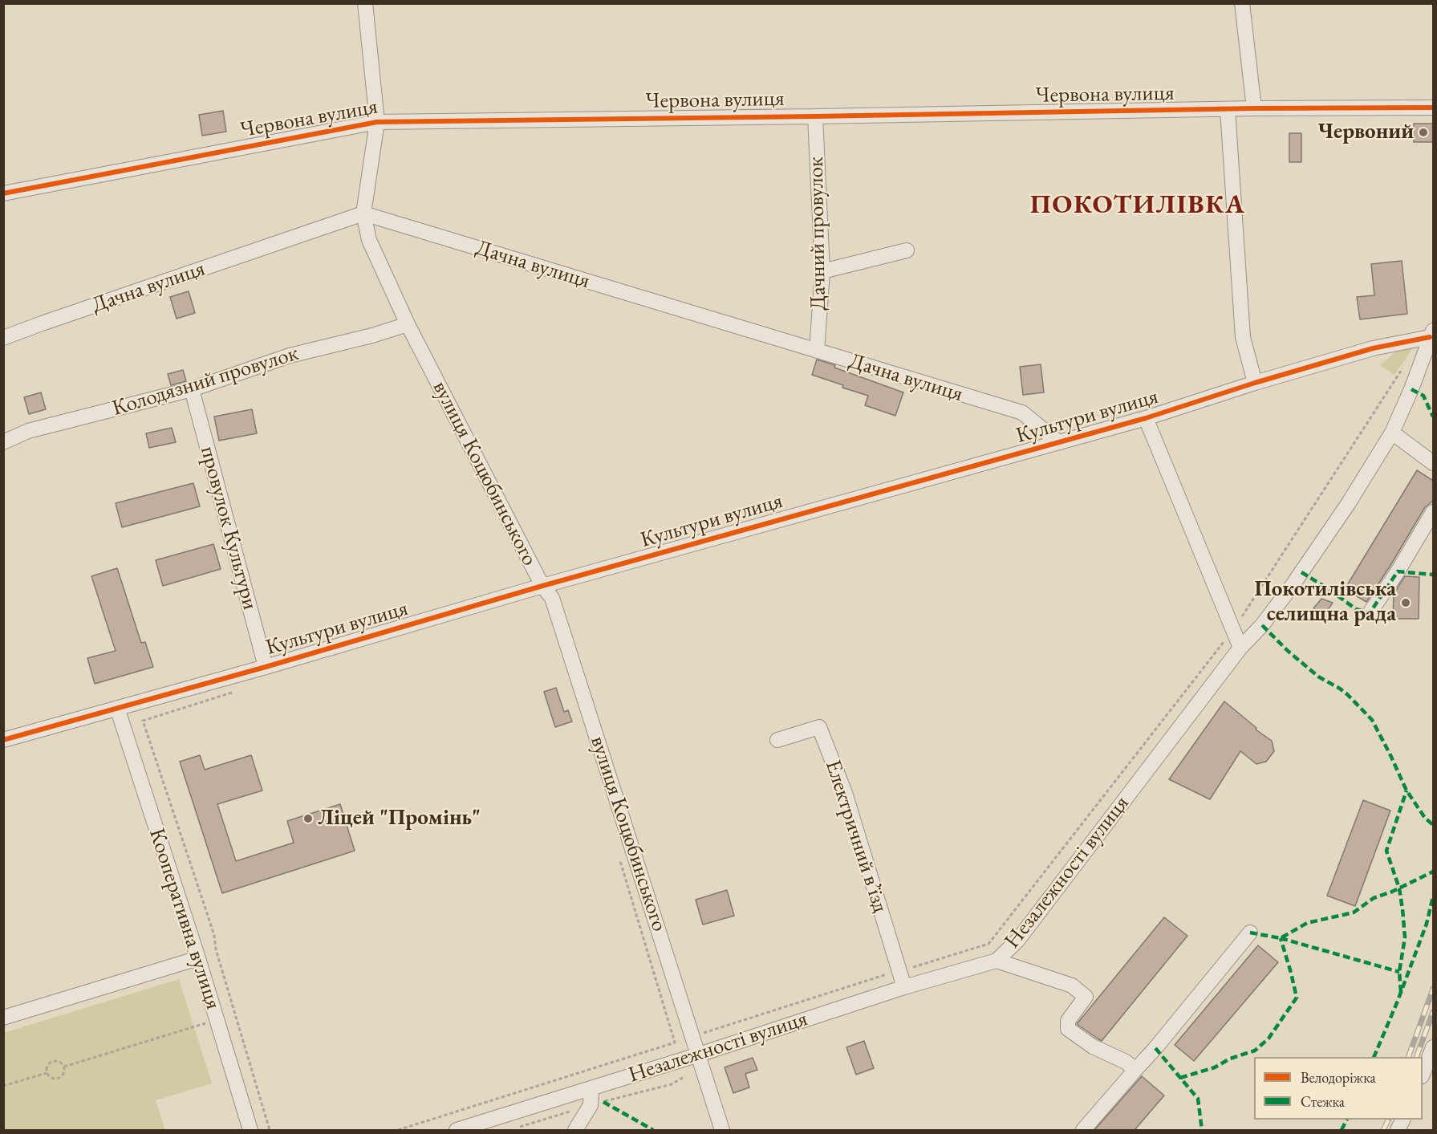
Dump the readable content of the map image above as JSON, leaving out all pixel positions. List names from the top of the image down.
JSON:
{
  "streets": {
    "street": [
      "Червона вулиця",
      "Дачний провулок",
      "Дачна вулиця",
      "Колодязний провулок",
      "Культури вулиця",
      "вулиця Коцюбинського",
      "провулок Культури",
      "Електричний в’їзд",
      "Незалежності вулиця",
      "Кооперативна вулиця"
    ]
  },
  "crossings": [
    ["Червона вулиця", "Дачний провулок"],
    ["Червона вулиця", "вулиця Коцюбинського"],
    ["Дачний провулок", "Дачна вулиця"],
    ["Дачна вулиця", "Культури вулиця"],
    ["Дачна вулиця", "вулиця Коцюбинського"],
    ["Колодязний провулок", "вулиця Коцюбинського"],
    ["Колодязний провулок", "провулок Культури"],
    ["Культури вулиця", "вулиця Коцюбинського"],
    ["Культури вулиця", "провулок Культури"],
    ["Культури вулиця", "Незалежності вулиця"],
    ["Культури вулиця", "Кооперативна вулиця"],
    ["вулиця Коцюбинського", "Незалежності вулиця"],
    ["Електричний в’їзд", "Незалежності вулиця"]
  ],
  "districts": ["ПОКОТИЛІВКА"],
  "places": ["Червоний", "Покотилівська селищна рада", "Ліцей \"Промінь\""],
  "legend": ["Велодоріжка", "Стежка"]
}
